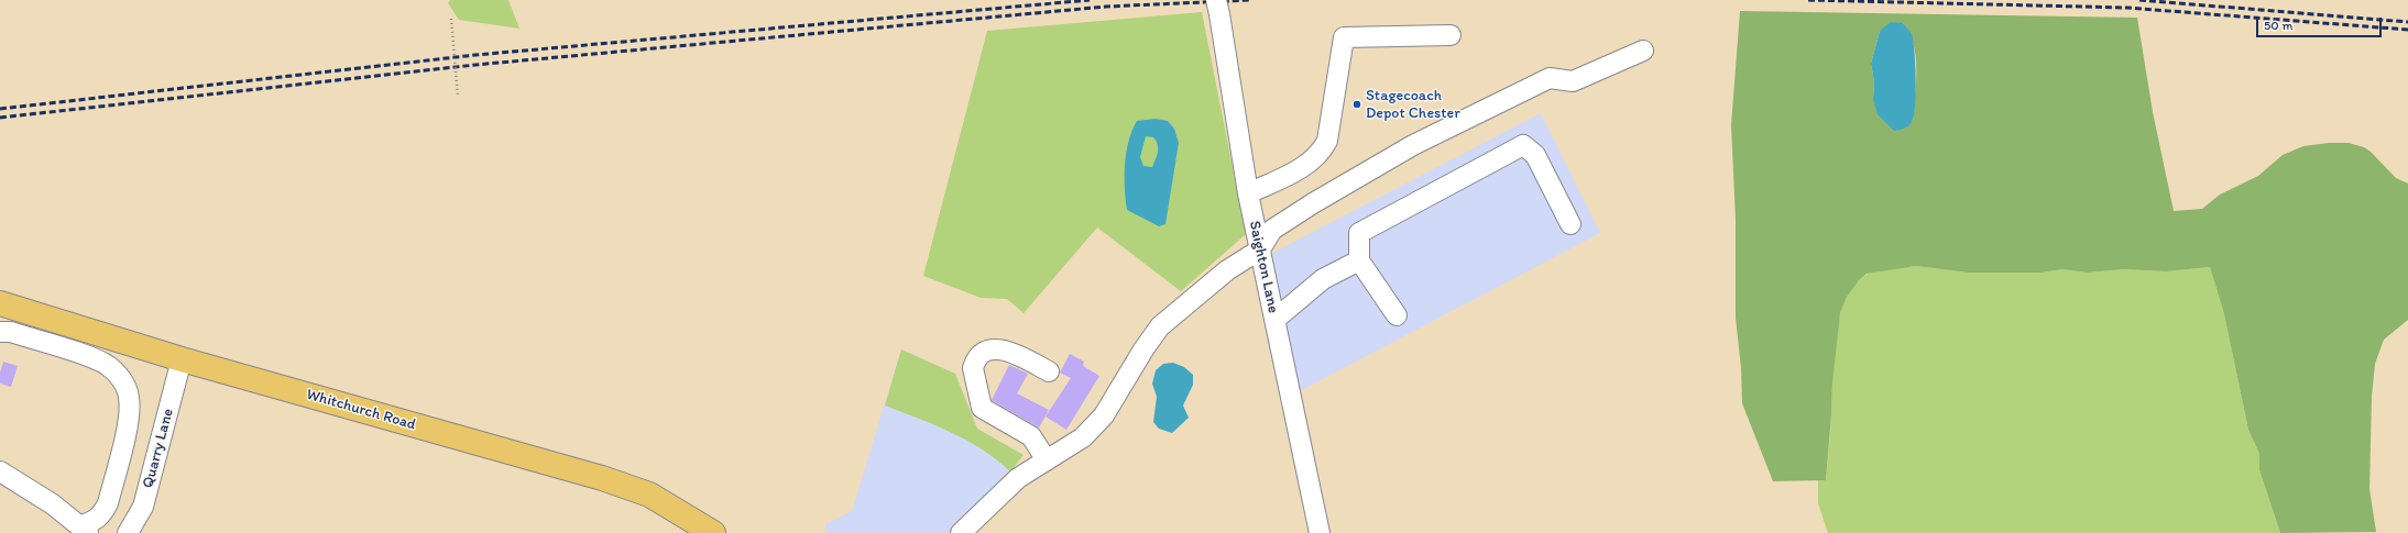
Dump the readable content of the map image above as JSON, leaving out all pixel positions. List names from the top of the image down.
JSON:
{
  "streets": {
    "highway": ["Whitchurch Road"],
    "street": ["Saighton Lane", "Quarry Lane"]
  },
  "crossings": [
    ["Whitchurch Road", "Quarry Lane"]
  ],
  "places": ["Stagecoach Depot Chester"],
  "scale_bar": "50 m"
}
